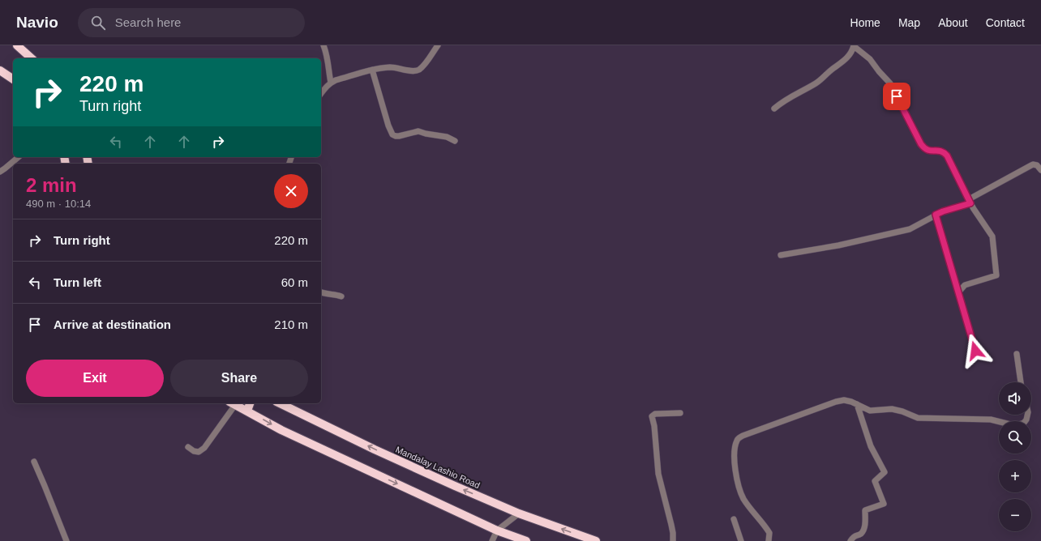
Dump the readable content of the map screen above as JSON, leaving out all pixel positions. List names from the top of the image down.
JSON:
{
  "streets": {
    "highway": ["Mandalay Lashio Road"]
  },
  "page": {
    "header": "Navio",
    "search": "Search here",
    "nav": [
      "Home",
      "Map",
      "About",
      "Contact"
    ],
    "turn": ["220 m", "Turn right"],
    "heading": ["2 min", "490 m · 10:14"],
    "list": [
      {
        "name": "Turn right",
        "value": "220 m"
      },
      {
        "name": "Turn left",
        "value": "60 m"
      },
      {
        "name": "Arrive at destination",
        "value": "210 m"
      }
    ],
    "buttons": ["Exit", "Share"],
    "map_buttons": ["+", "−"]
  }
}
